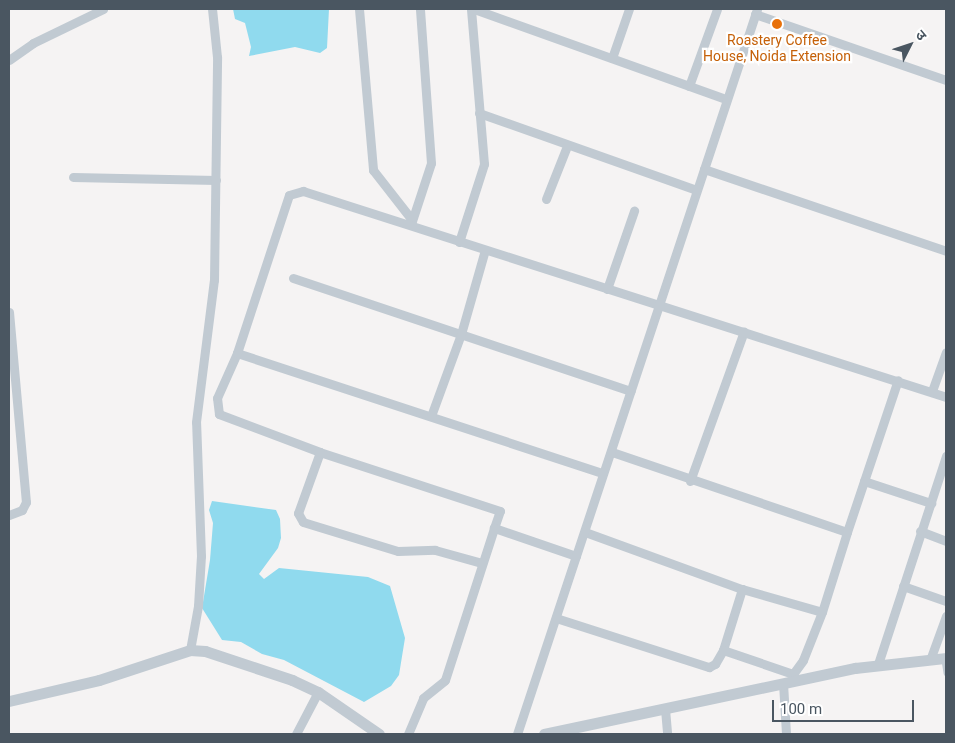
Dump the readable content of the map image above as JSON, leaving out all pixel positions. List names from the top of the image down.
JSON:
{
  "places": ["Roastery Coffee House, Noida Extension"],
  "scale_bar": "100 m",
  "north": "top right"
}
